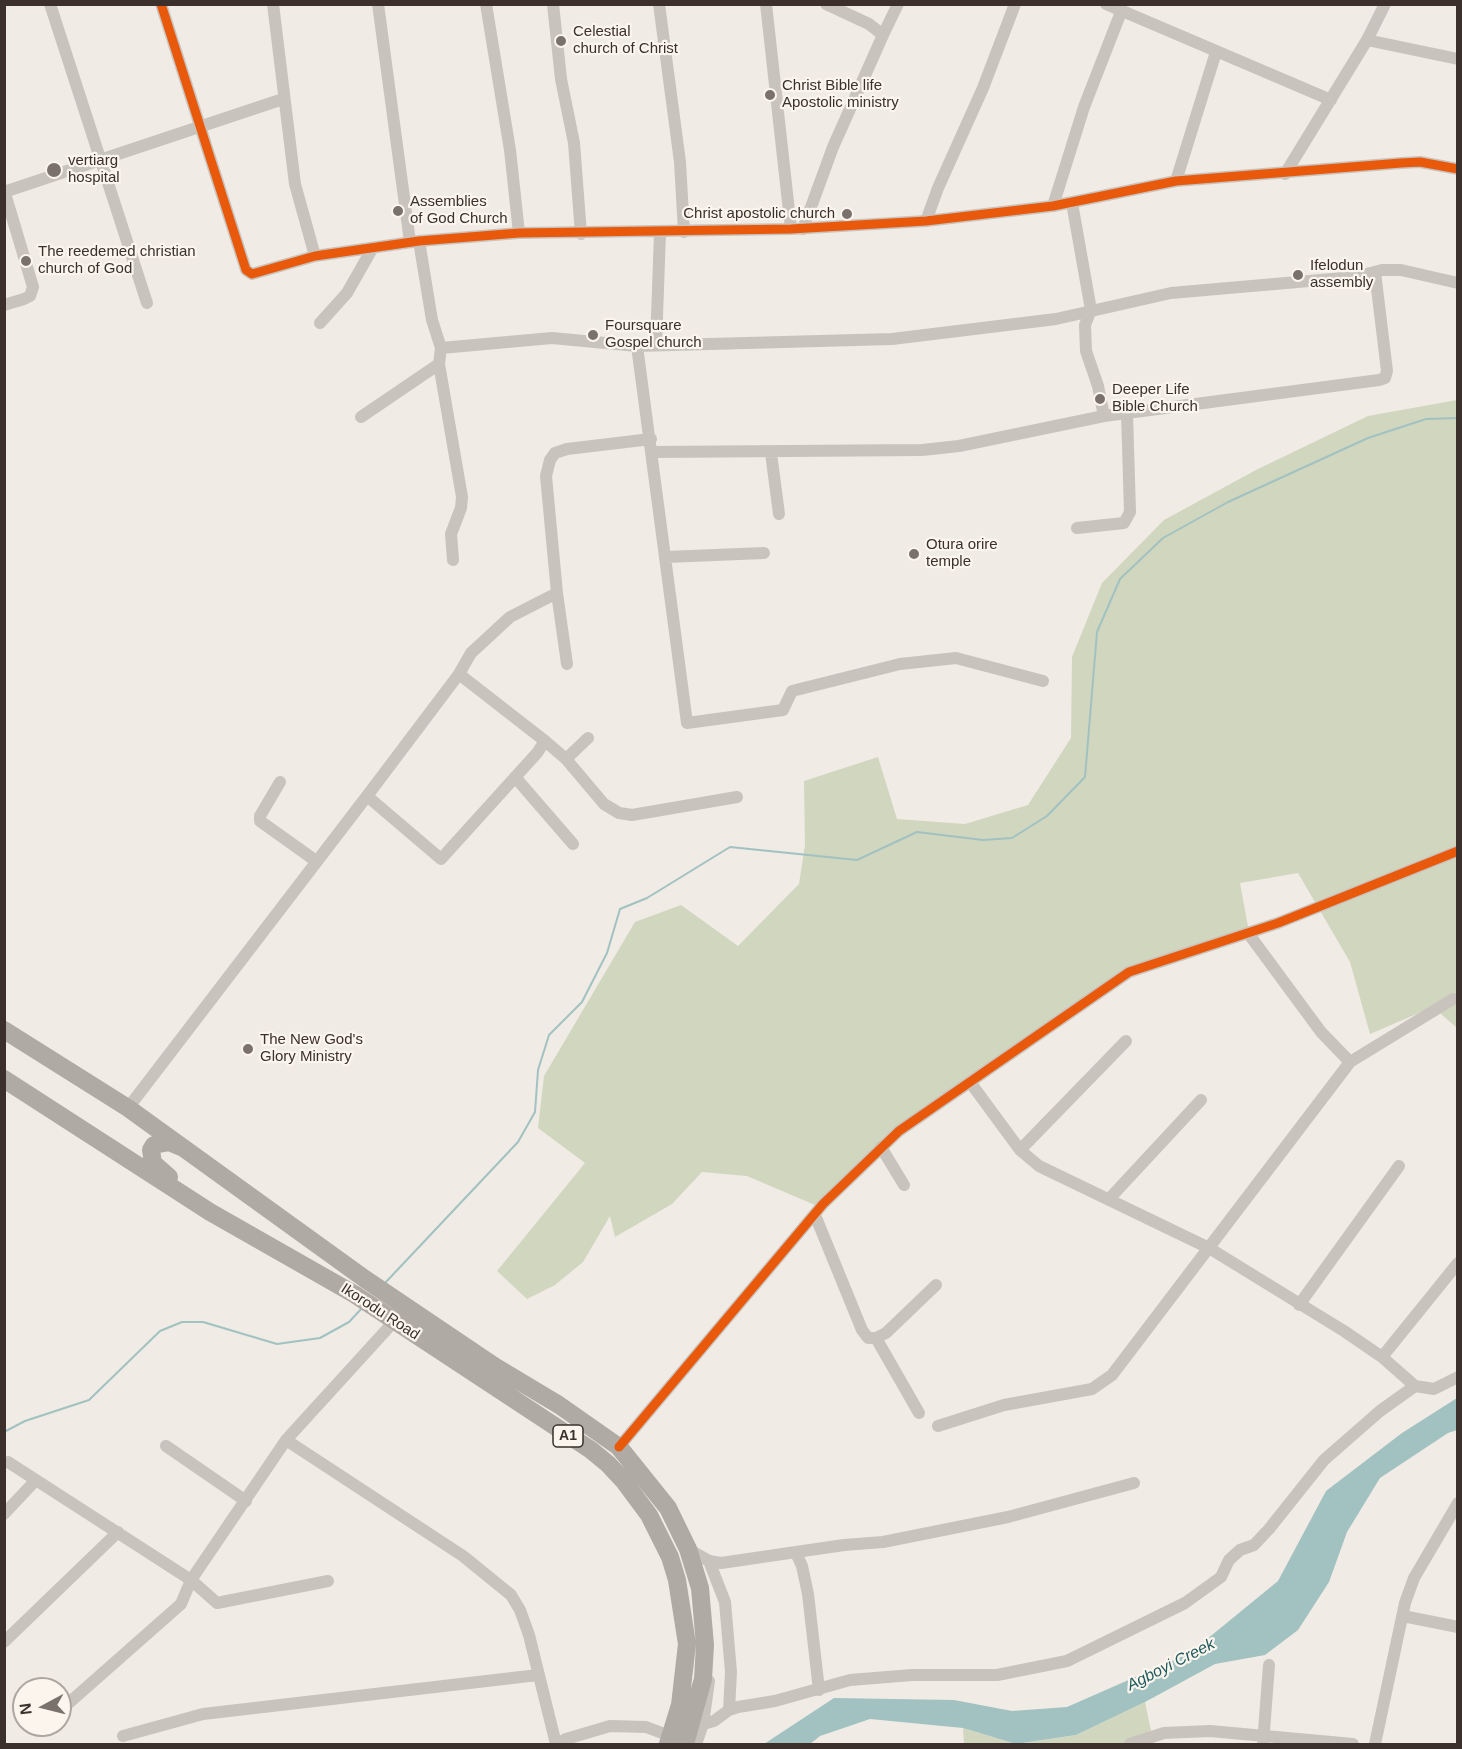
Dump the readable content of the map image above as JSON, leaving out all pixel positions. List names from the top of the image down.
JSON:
{
  "streets": {
    "highway": ["Ikorodu Road", "A1"]
  },
  "water": ["Agboyi Creek"],
  "places": [
    "Celestial church of Christ",
    "Christ Bible life Apostolic ministry",
    "vertiarg hospital",
    "Assemblies of God Church",
    "Christ apostolic church",
    "The reedemed christian church of God",
    "Ifelodun assembly",
    "Foursquare Gospel church",
    "Deeper Life Bible Church",
    "Otura orire temple",
    "The New God's Glory Ministry"
  ],
  "north": "left"
}
